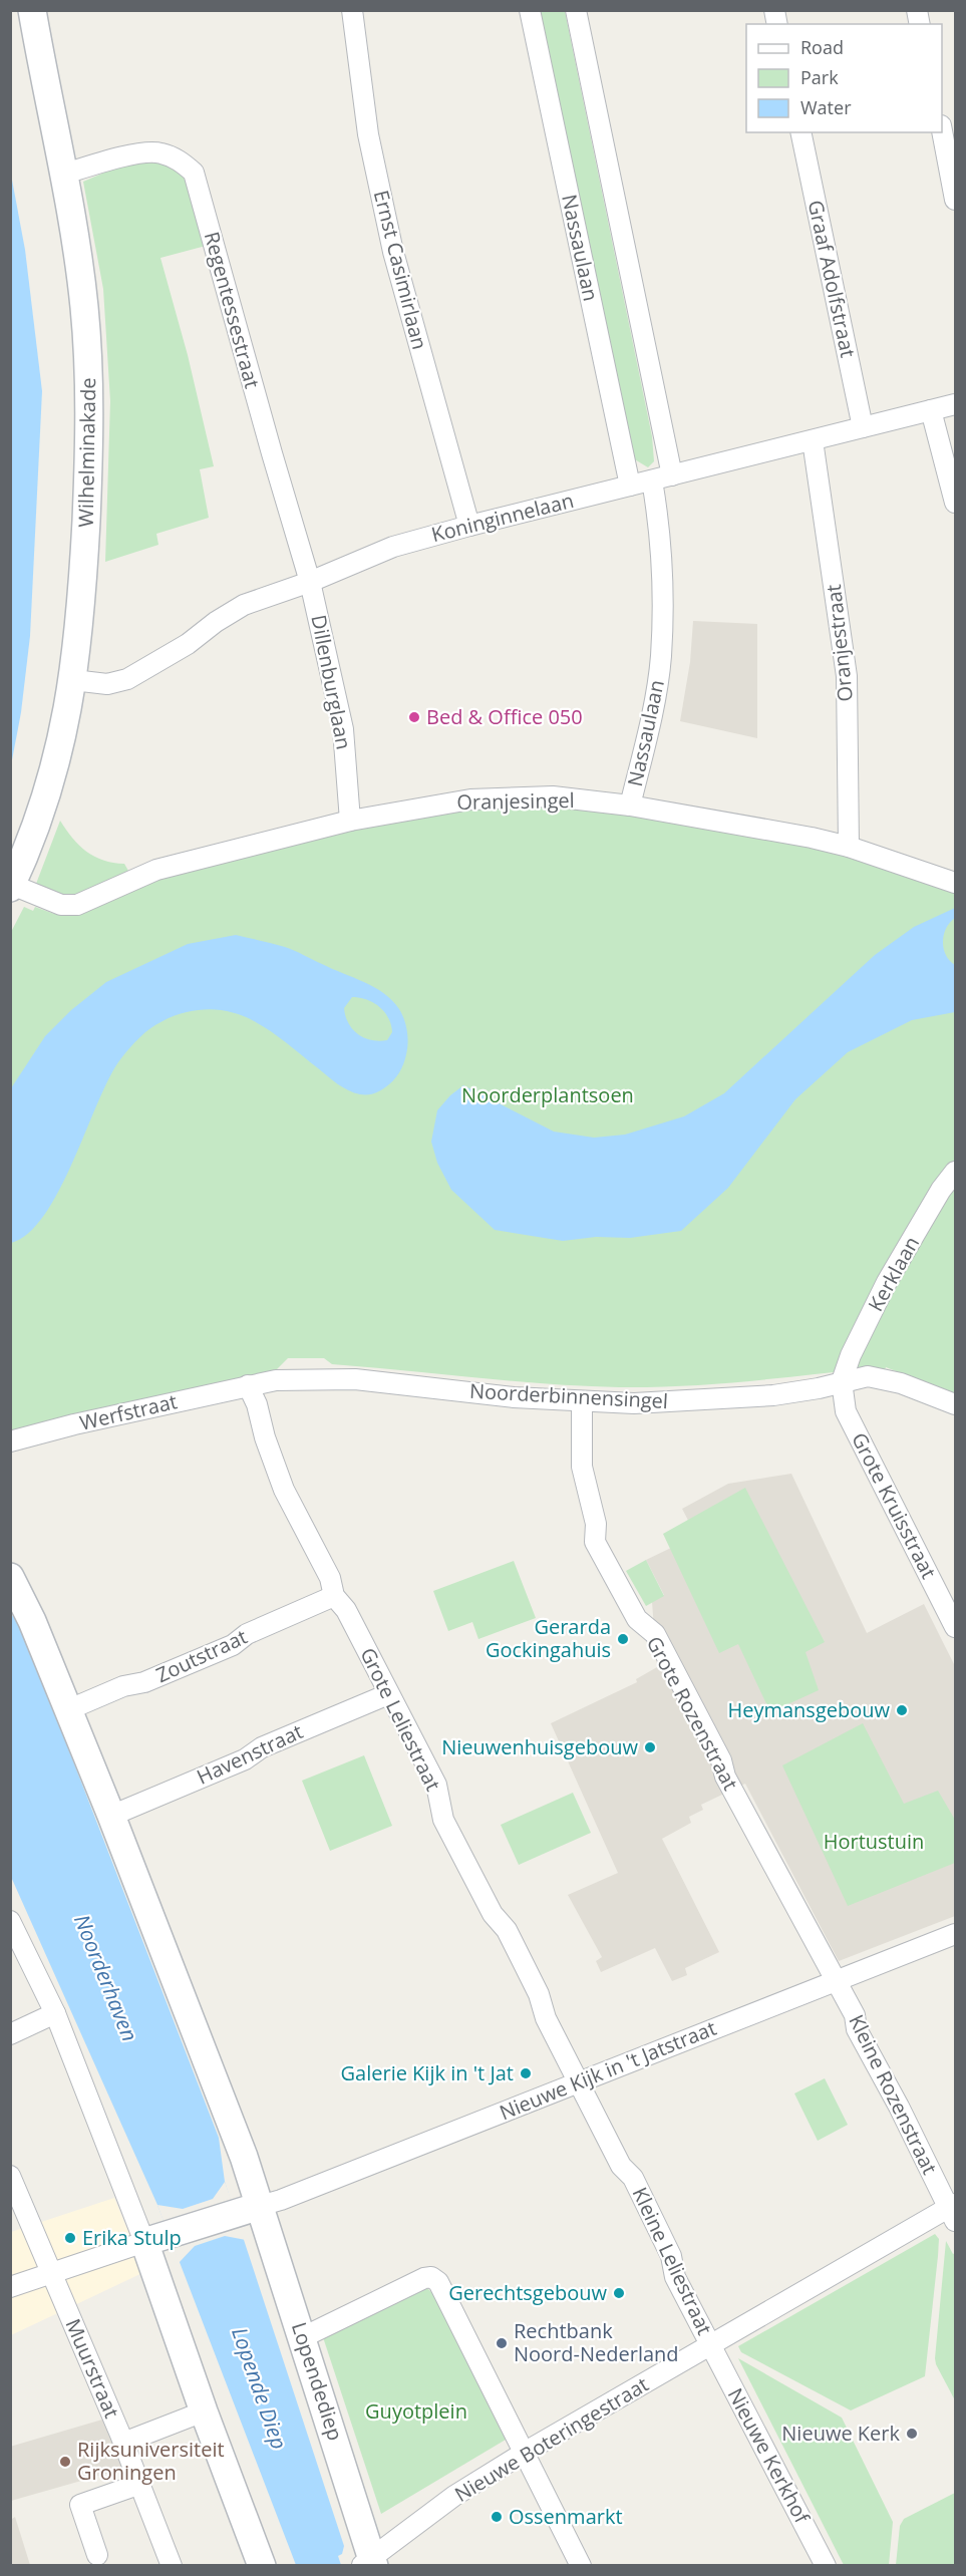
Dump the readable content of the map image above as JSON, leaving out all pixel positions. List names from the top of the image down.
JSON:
{
  "streets": {
    "street": [
      "Nassaulaan",
      "Ernst Casimirlaan",
      "Graaf Adolfstraat",
      "Regentessestraat",
      "Wilhelminakade",
      "Koninginnelaan",
      "Oranjestraat",
      "Dillenburglaan",
      "Oranjesingel",
      "Kerklaan",
      "Noorderbinnensingel",
      "Werfstraat",
      "Grote Kruisstraat",
      "Zoutstraat",
      "Grote Rozenstraat",
      "Grote Leliestraat",
      "Havenstraat",
      "Nieuwe Kijk in 't Jatstraat",
      "Kleine Rozenstraat",
      "Kleine Leliestraat",
      "Muurstraat",
      "Lopendediep",
      "Nieuwe Boteringestraat",
      "Nieuwe Kerkhof"
    ]
  },
  "crossings": [
    ["Nassaulaan", "Koninginnelaan"],
    ["Nassaulaan", "Oranjesingel"],
    ["Ernst Casimirlaan", "Koninginnelaan"],
    ["Graaf Adolfstraat", "Koninginnelaan"],
    ["Regentessestraat", "Wilhelminakade"],
    ["Regentessestraat", "Koninginnelaan"],
    ["Regentessestraat", "Dillenburglaan"],
    ["Wilhelminakade", "Koninginnelaan"],
    ["Wilhelminakade", "Oranjesingel"],
    ["Koninginnelaan", "Oranjestraat"],
    ["Koninginnelaan", "Dillenburglaan"],
    ["Oranjestraat", "Oranjesingel"],
    ["Dillenburglaan", "Oranjesingel"],
    ["Kerklaan", "Noorderbinnensingel"],
    ["Kerklaan", "Grote Kruisstraat"],
    ["Noorderbinnensingel", "Werfstraat"],
    ["Noorderbinnensingel", "Grote Kruisstraat"],
    ["Noorderbinnensingel", "Grote Rozenstraat"],
    ["Noorderbinnensingel", "Grote Leliestraat"],
    ["Werfstraat", "Grote Leliestraat"],
    ["Zoutstraat", "Grote Leliestraat"],
    ["Grote Rozenstraat", "Nieuwe Kijk in 't Jatstraat"],
    ["Grote Rozenstraat", "Kleine Rozenstraat"],
    ["Grote Leliestraat", "Havenstraat"],
    ["Grote Leliestraat", "Nieuwe Kijk in 't Jatstraat"],
    ["Grote Leliestraat", "Kleine Leliestraat"],
    ["Nieuwe Kijk in 't Jatstraat", "Kleine Rozenstraat"],
    ["Nieuwe Kijk in 't Jatstraat", "Kleine Leliestraat"],
    ["Nieuwe Kijk in 't Jatstraat", "Lopendediep"],
    ["Kleine Rozenstraat", "Nieuwe Boteringestraat"],
    ["Kleine Leliestraat", "Nieuwe Boteringestraat"],
    ["Kleine Leliestraat", "Nieuwe Kerkhof"],
    ["Lopendediep", "Nieuwe Boteringestraat"],
    ["Nieuwe Boteringestraat", "Nieuwe Kerkhof"]
  ],
  "water": ["Noorderhaven", "Lopende Diep"],
  "parks": ["Noorderplantsoen", "Hortustuin", "Guyotplein"],
  "places": [
    "Bed & Office 050",
    "Gerarda Gockingahuis",
    "Heymansgebouw",
    "Nieuwenhuisgebouw",
    "Galerie Kijk in 't Jat",
    "Erika Stulp",
    "Gerechtsgebouw",
    "Rechtbank Noord-Nederland",
    "Nieuwe Kerk",
    "Rijksuniversiteit Groningen",
    "Ossenmarkt"
  ],
  "legend": ["Road", "Park", "Water"]
}
